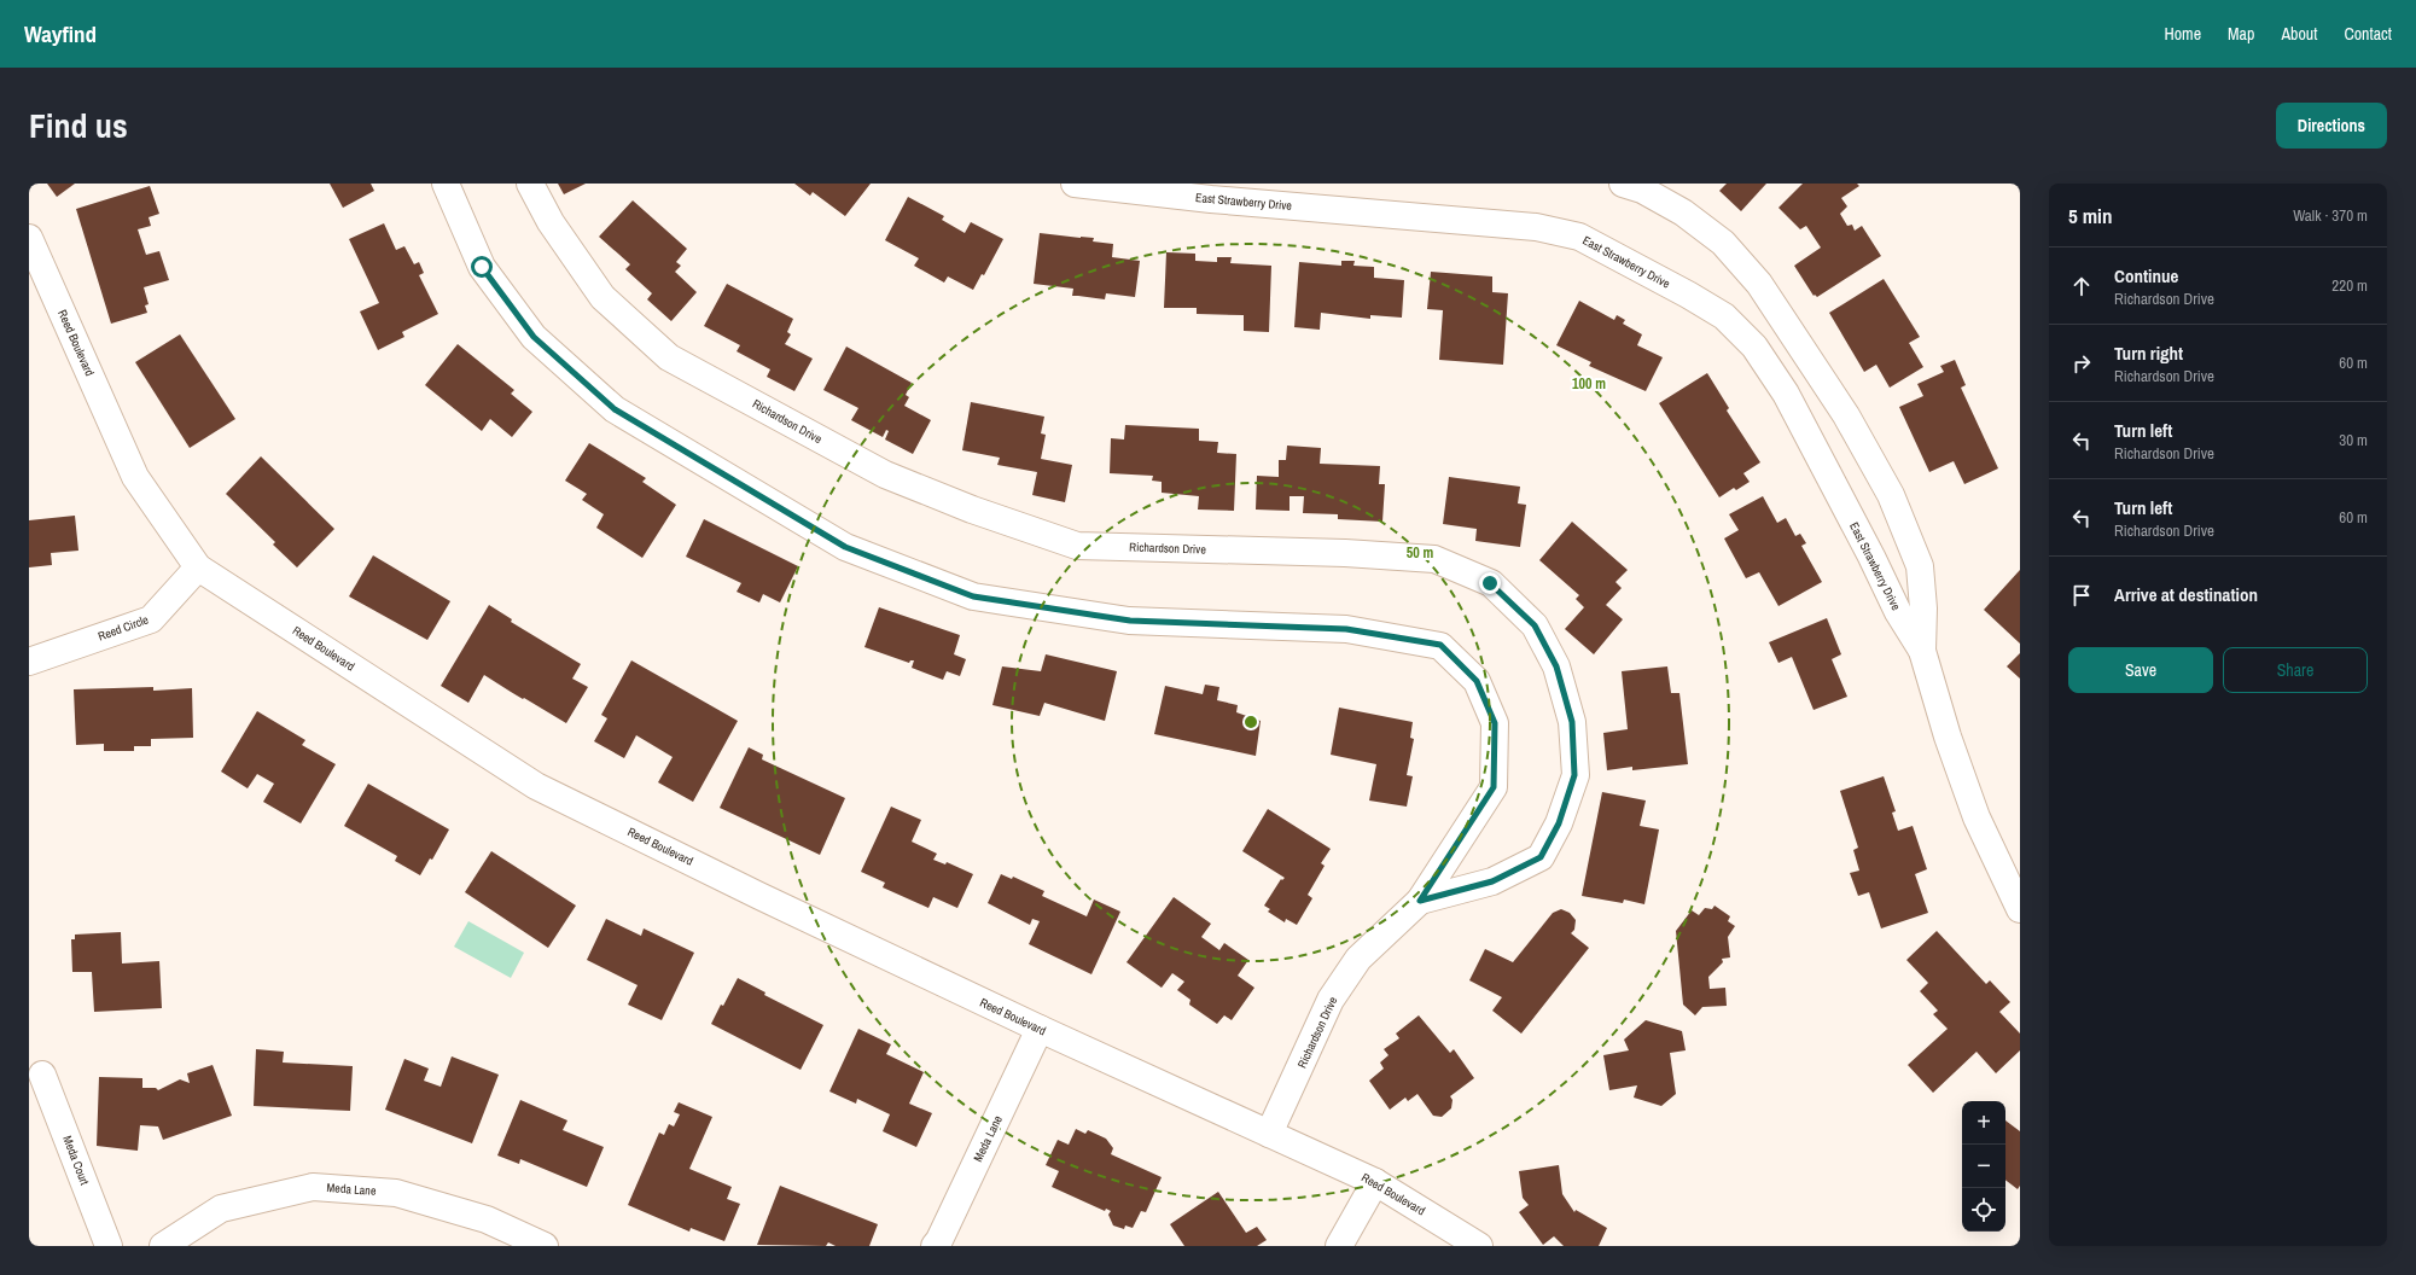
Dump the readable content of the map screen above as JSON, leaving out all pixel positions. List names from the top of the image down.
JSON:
{
  "streets": {
    "street": [
      "East Strawberry Drive",
      "Reed Boulevard",
      "Richardson Drive",
      "Reed Circle",
      "Meda Lane",
      "Meda Court"
    ]
  },
  "crossings": [
    ["Reed Boulevard", "Richardson Drive"],
    ["Reed Boulevard", "Reed Circle"],
    ["Reed Boulevard", "Meda Lane"]
  ],
  "page": {
    "header": "Wayfind",
    "nav": [
      "Home",
      "Map",
      "About",
      "Contact"
    ],
    "title": "Find us",
    "buttons": [
      "Directions",
      ["Save", "Share"]
    ],
    "heading": ["5 min", "Walk · 370 m"],
    "list": [
      ["Continue", "Richardson Drive", "220 m"],
      ["Turn right", "Richardson Drive", "60 m"],
      ["Turn left", "Richardson Drive", "30 m"],
      ["Turn left", "Richardson Drive", "60 m"],
      "Arrive at destination"
    ],
    "map_buttons": ["+", "−"]
  },
  "rings": ["100 m", "50 m"]
}
